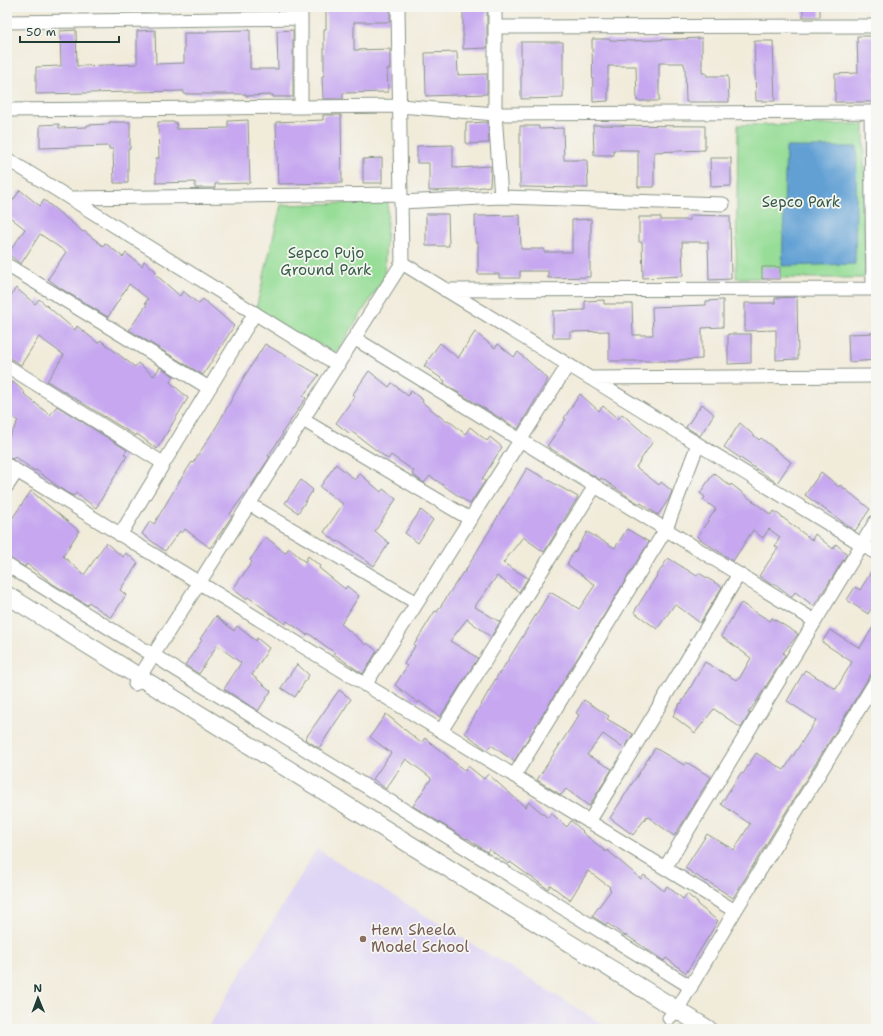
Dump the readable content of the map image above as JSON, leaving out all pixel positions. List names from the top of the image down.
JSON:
{
  "parks": ["Sepco Park", "Sepco Pujo Ground Park"],
  "places": ["Hem Sheela Model School"],
  "scale_bar": "50 m",
  "north": "top"
}
